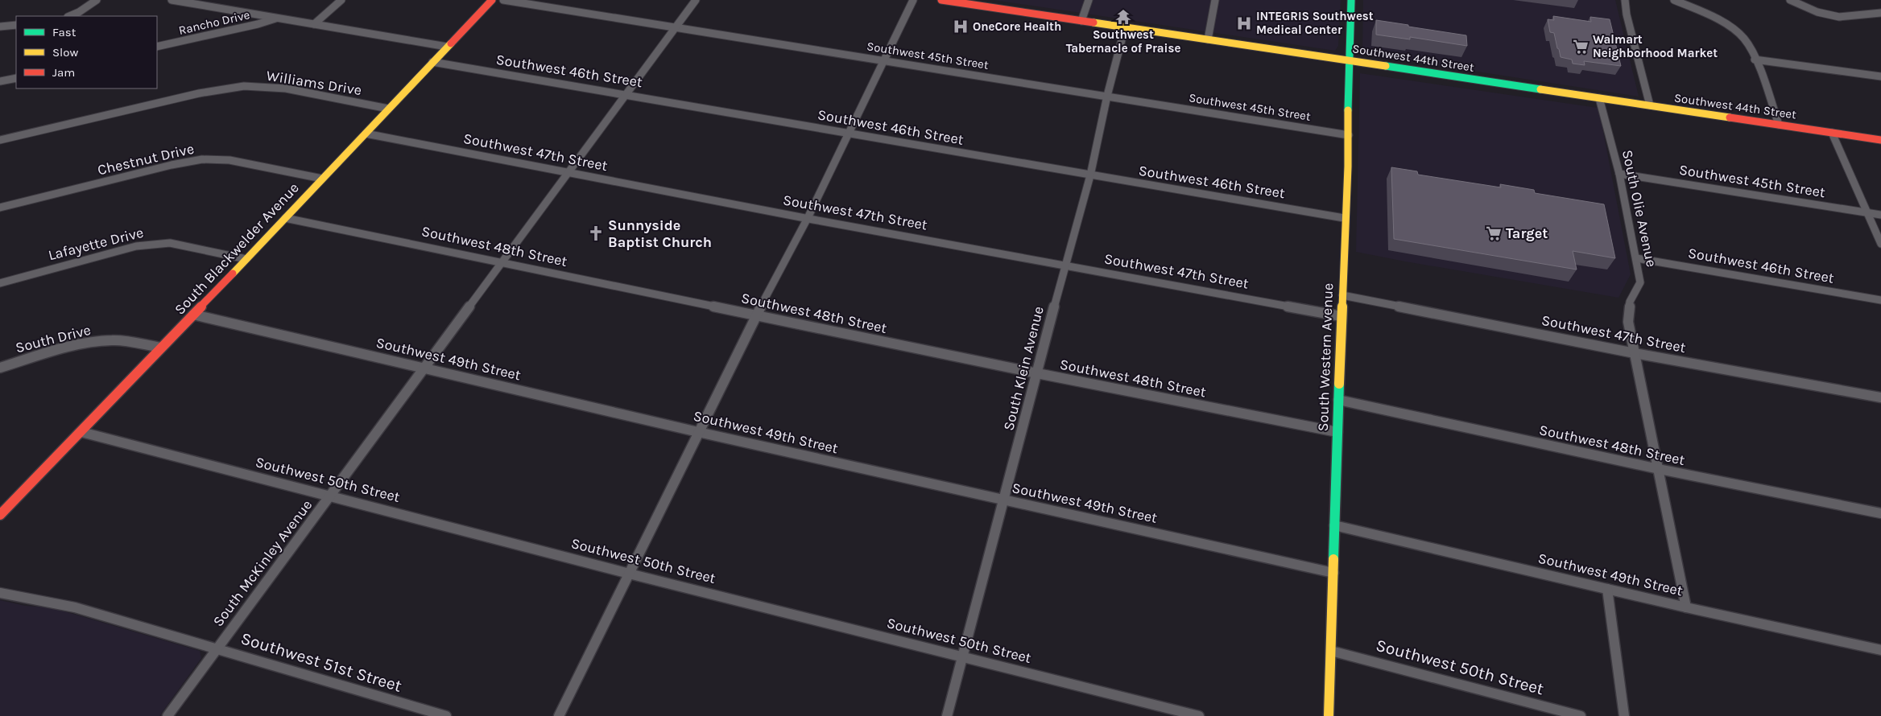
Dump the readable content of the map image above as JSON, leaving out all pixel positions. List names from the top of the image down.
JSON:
{
  "streets": {
    "main road": ["Southwest 44th Street", "South Blackwelder Avenue", "South Western Avenue"],
    "street": [
      "Rancho Drive",
      "Southwest 45th Street",
      "Southwest 46th Street",
      "Williams Drive",
      "Southwest 47th Street",
      "Chestnut Drive",
      "South Olie Avenue",
      "Lafayette Drive",
      "Southwest 48th Street",
      "South Drive",
      "Southwest 49th Street",
      "South Klein Avenue",
      "Southwest 50th Street",
      "South McKinley Avenue",
      "Southwest 51st Street"
    ]
  },
  "crossings": [
    ["Southwest 45th Street", "South Olie Avenue"],
    ["Southwest 45th Street", "South Western Avenue"],
    ["Southwest 45th Street", "South Klein Avenue"],
    ["Southwest 45th Street", "South McKinley Avenue"],
    ["Southwest 44th Street", "South Olie Avenue"],
    ["Southwest 44th Street", "South Western Avenue"],
    ["Southwest 44th Street", "South Klein Avenue"],
    ["Southwest 46th Street", "South Olie Avenue"],
    ["Southwest 46th Street", "South Blackwelder Avenue"],
    ["Southwest 46th Street", "South Western Avenue"],
    ["Southwest 46th Street", "South Klein Avenue"],
    ["Southwest 46th Street", "South McKinley Avenue"],
    ["Williams Drive", "South Blackwelder Avenue"],
    ["Southwest 47th Street", "South Olie Avenue"],
    ["Southwest 47th Street", "South Blackwelder Avenue"],
    ["Southwest 47th Street", "South Western Avenue"],
    ["Southwest 47th Street", "South Klein Avenue"],
    ["Southwest 47th Street", "South McKinley Avenue"],
    ["Chestnut Drive", "South Blackwelder Avenue"],
    ["South Olie Avenue", "Southwest 48th Street"],
    ["South Olie Avenue", "Southwest 49th Street"],
    ["Lafayette Drive", "South Blackwelder Avenue"],
    ["Southwest 48th Street", "South Blackwelder Avenue"],
    ["Southwest 48th Street", "South Western Avenue"],
    ["Southwest 48th Street", "South Klein Avenue"],
    ["Southwest 48th Street", "South McKinley Avenue"],
    ["South Blackwelder Avenue", "South Drive"],
    ["South Blackwelder Avenue", "Southwest 49th Street"],
    ["South Blackwelder Avenue", "Southwest 50th Street"],
    ["South Western Avenue", "Southwest 49th Street"],
    ["South Western Avenue", "Southwest 50th Street"],
    ["Southwest 49th Street", "South Klein Avenue"],
    ["Southwest 49th Street", "South McKinley Avenue"],
    ["South Klein Avenue", "Southwest 50th Street"],
    ["Southwest 50th Street", "South McKinley Avenue"],
    ["South McKinley Avenue", "Southwest 51st Street"]
  ],
  "places": {
    "temple": ["Southwest Tabernacle of Praise"],
    "hospital": ["INTEGRIS Southwest Medical Center", "OneCore Health"],
    "supermarket": ["Walmart Neighborhood Market", "Target"],
    "church": ["Sunnyside Baptist Church"]
  },
  "legend": ["Fast", "Slow", "Jam"]
}
